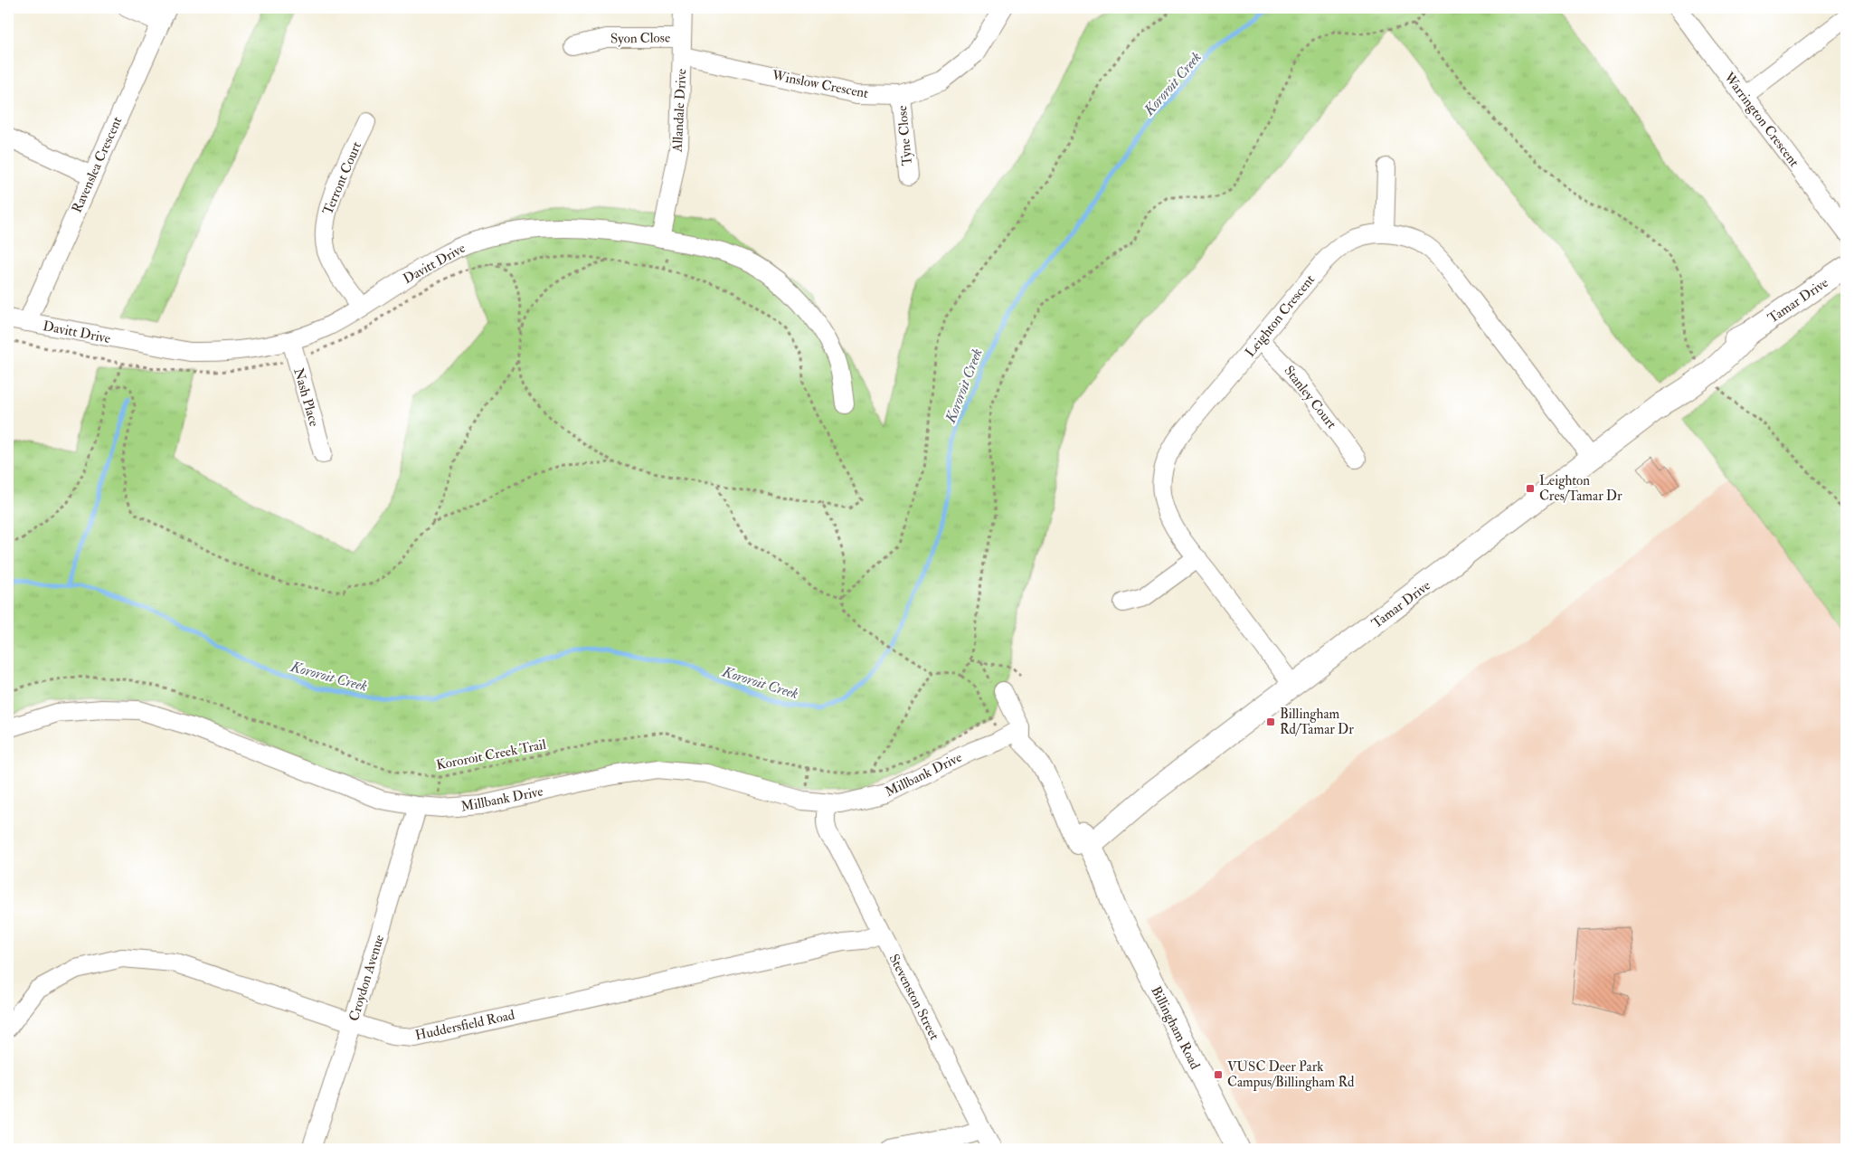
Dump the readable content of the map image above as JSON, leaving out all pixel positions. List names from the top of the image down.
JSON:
{
  "streets": {
    "street": [
      "Syon Close",
      "Winslow Crescent",
      "Allandale Drive",
      "Warrington Crescent",
      "Tyne Close",
      "Ravenslea Crescent",
      "Terront Court",
      "Davitt Drive",
      "Tamar Drive",
      "Leighton Crescent",
      "Nash Place",
      "Stanley Court",
      "Millbank Drive",
      "Croydon Avenue",
      "Stevenston Street",
      "Huddersfield Road",
      "Billingham Road"
    ],
    "path": ["Kororoit Creek Trail"]
  },
  "crossings": [
    ["Syon Close", "Allandale Drive"],
    ["Winslow Crescent", "Allandale Drive"],
    ["Winslow Crescent", "Tyne Close"],
    ["Allandale Drive", "Davitt Drive"],
    ["Ravenslea Crescent", "Davitt Drive"],
    ["Terront Court", "Davitt Drive"],
    ["Davitt Drive", "Nash Place"],
    ["Tamar Drive", "Leighton Crescent"],
    ["Tamar Drive", "Billingham Road"],
    ["Leighton Crescent", "Stanley Court"],
    ["Millbank Drive", "Croydon Avenue"],
    ["Millbank Drive", "Stevenston Street"],
    ["Millbank Drive", "Billingham Road"],
    ["Croydon Avenue", "Huddersfield Road"],
    ["Stevenston Street", "Huddersfield Road"]
  ],
  "water": ["Kororoit Creek"],
  "places": {
    "transit": ["Leighton Cres/Tamar Dr", "Billingham Rd/Tamar Dr", "VUSC Deer Park Campus/Billingham Rd"]
  }
}
